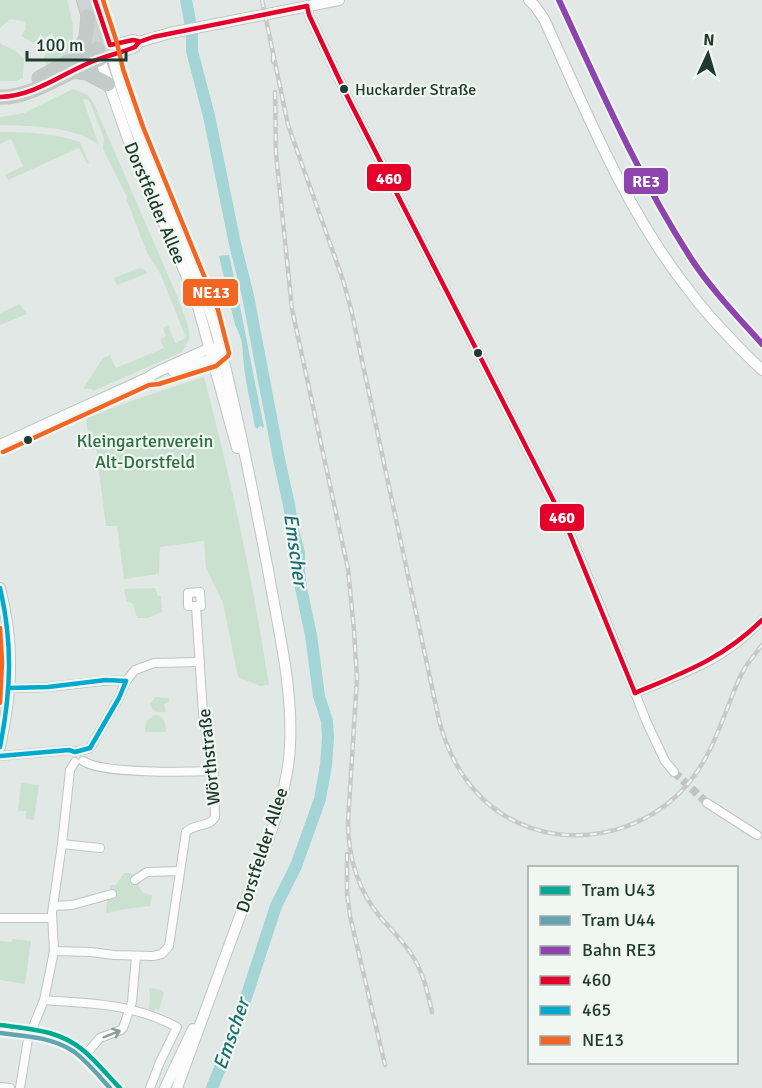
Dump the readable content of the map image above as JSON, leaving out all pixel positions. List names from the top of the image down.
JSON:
{
  "streets": {
    "main road": ["Dorstfelder Allee"],
    "street": ["Wörthstraße"]
  },
  "water": ["Emscher"],
  "parks": ["Kleingartenverein Alt-Dorstfeld"],
  "places": ["Huckarder Straße"],
  "lines": [
    "rail line RE3",
    "transit line 460",
    "transit line NE13",
    "transit line 465",
    "tram line U43",
    "tram line U44"
  ],
  "legend": [
    "Tram U43",
    "Tram U44",
    "Bahn RE3",
    "460",
    "465",
    "NE13"
  ],
  "scale_bar": "100 m",
  "north": "top"
}
